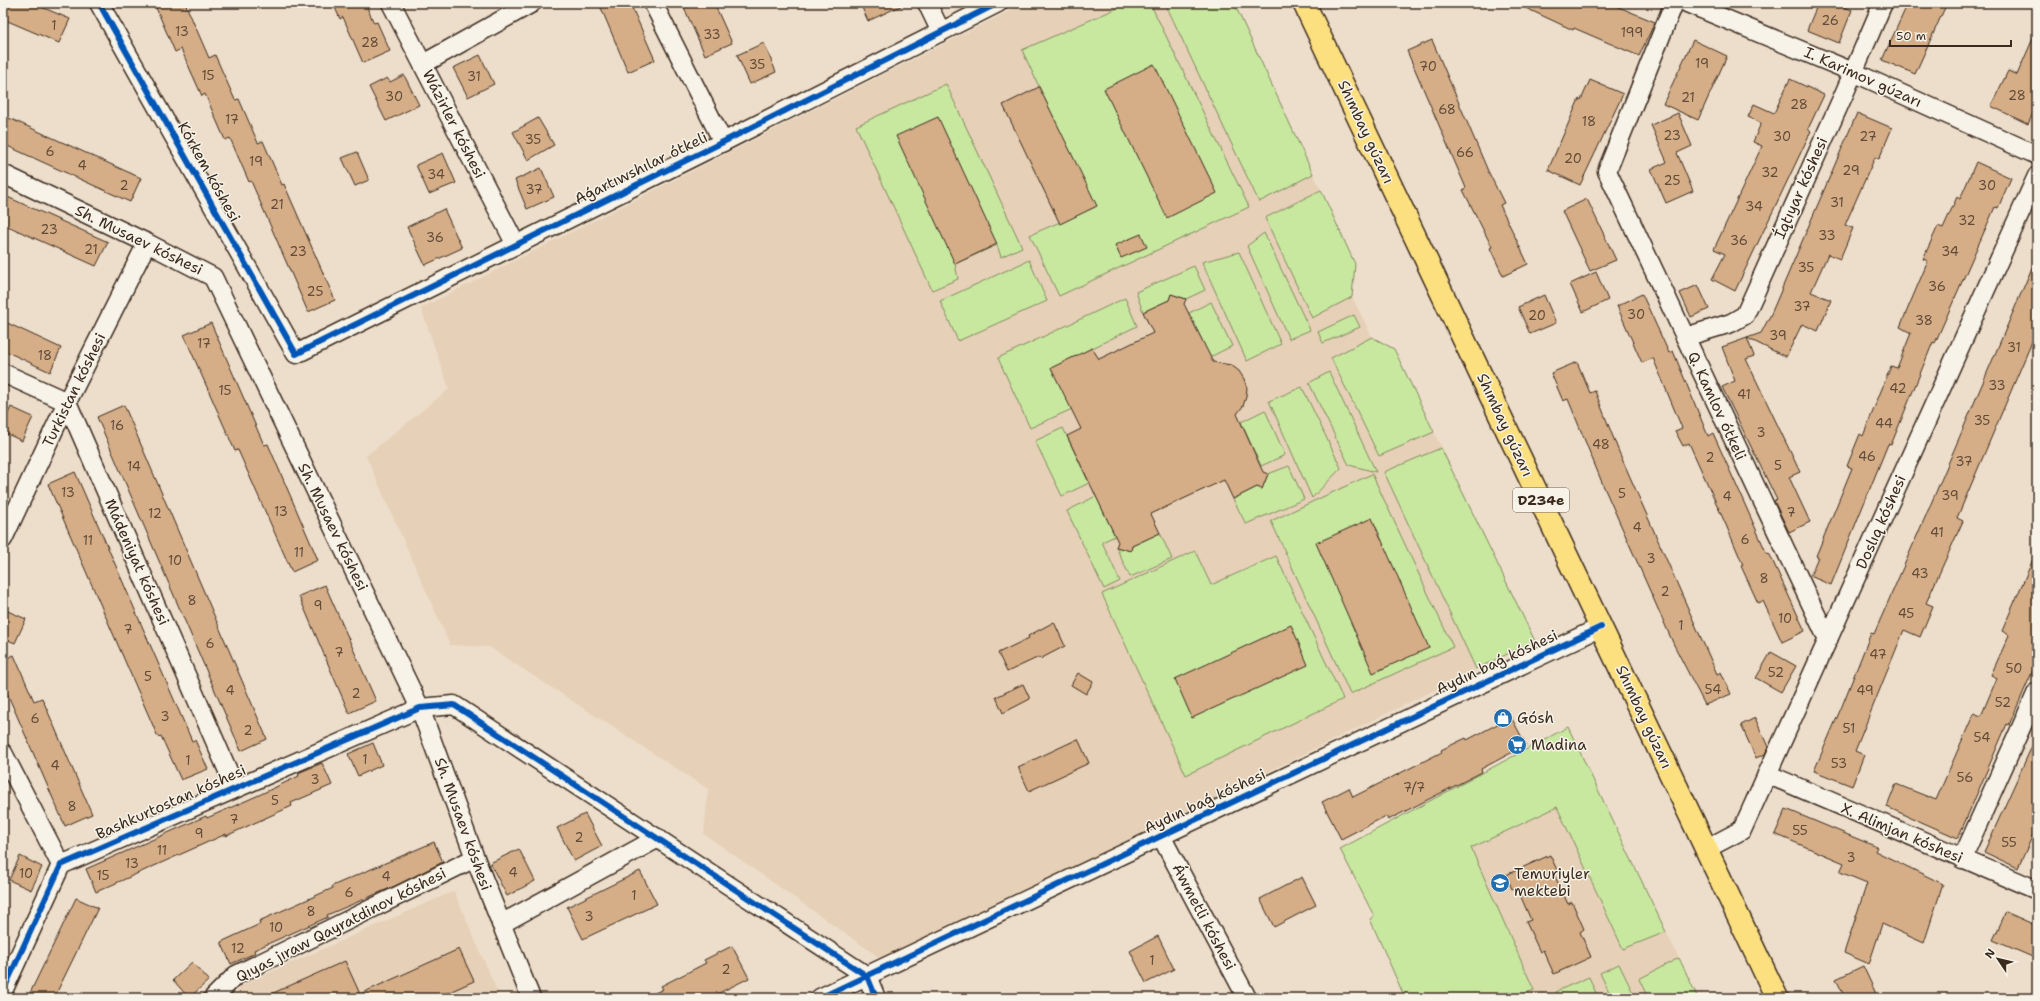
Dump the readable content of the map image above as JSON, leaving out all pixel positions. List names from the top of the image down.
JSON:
{
  "streets": {
    "main road": ["Shımbay gúzarı", "D234e"],
    "street": [
      "I. Karimov gúzarı",
      "Wázirler kóshesi",
      "Aǵartıwshılar ótkeli",
      "Kórkem kóshesi",
      "Íqtıyar kóshesi",
      "Sh. Musaev kóshesi",
      "Turkistan kóshesi",
      "Q. Kamlov ótkeli",
      "Doslıq kóshesi",
      "Mádeniyat kóshesi",
      "Aydın baǵ kóshesi",
      "Bashkurtostan kóshesi",
      "X. Alimjan kóshesi",
      "Áwmetli kóshesi",
      "Qıyas jıraw Qayratdinov kóshesi"
    ]
  },
  "crossings": [
    ["I. Karimov gúzarı", "Íqtıyar kóshesi"],
    ["Wázirler kóshesi", "Aǵartıwshılar ótkeli"],
    ["Shımbay gúzarı", "Doslıq kóshesi"],
    ["Shımbay gúzarı", "Aydın baǵ kóshesi"],
    ["Aǵartıwshılar ótkeli", "Kórkem kóshesi"],
    ["Íqtıyar kóshesi", "Q. Kamlov ótkeli"],
    ["Sh. Musaev kóshesi", "Turkistan kóshesi"],
    ["Sh. Musaev kóshesi", "Bashkurtostan kóshesi"],
    ["Sh. Musaev kóshesi", "Qıyas jıraw Qayratdinov kóshesi"],
    ["Turkistan kóshesi", "Mádeniyat kóshesi"],
    ["Q. Kamlov ótkeli", "Doslıq kóshesi"],
    ["Doslıq kóshesi", "X. Alimjan kóshesi"],
    ["Mádeniyat kóshesi", "Bashkurtostan kóshesi"],
    ["Aydın baǵ kóshesi", "Bashkurtostan kóshesi"],
    ["Aydın baǵ kóshesi", "Áwmetli kóshesi"]
  ],
  "places": {
    "shop": ["Gósh"],
    "supermarket": ["Madina"],
    "school or university": ["Temuriyler mektebi"]
  },
  "house_numbers": [
    "26",
    "1",
    "13",
    "199",
    "33",
    "28",
    "19",
    "35",
    "70",
    "15",
    "31",
    "28",
    "30",
    "21",
    "28",
    "68",
    "17",
    "18",
    "23",
    "30",
    "27",
    "35",
    "6",
    "66",
    "20",
    "19",
    "4",
    "29",
    "32",
    "34",
    "25",
    "2",
    "30",
    "37",
    "31",
    "21",
    "34",
    "32",
    "23",
    "33",
    "36",
    "36",
    "21",
    "23",
    "34",
    "35",
    "36",
    "25",
    "37",
    "30",
    "20",
    "38",
    "39",
    "17",
    "31",
    "18",
    "33",
    "42",
    "15",
    "41",
    "35",
    "44",
    "16",
    "3",
    "48",
    "46",
    "2",
    "37",
    "5",
    "14",
    "13",
    "5",
    "39",
    "4",
    "13",
    "7",
    "12",
    "4",
    "41",
    "6",
    "11",
    "11",
    "3",
    "10",
    "43",
    "8",
    "2",
    "8",
    "9",
    "45",
    "10",
    "1",
    "7",
    "6",
    "7",
    "47",
    "50",
    "52",
    "5",
    "54",
    "4",
    "49",
    "2",
    "52",
    "3",
    "6",
    "51",
    "2",
    "54",
    "1",
    "1",
    "53",
    "4",
    "56",
    "3",
    "7/7",
    "5",
    "8",
    "7",
    "55",
    "9",
    "2",
    "55",
    "11",
    "3",
    "13",
    "4",
    "10",
    "15",
    "4",
    "6",
    "1",
    "8",
    "3",
    "10",
    "12",
    "1",
    "2"
  ],
  "scale_bar": "50 m",
  "north": "top left"
}
